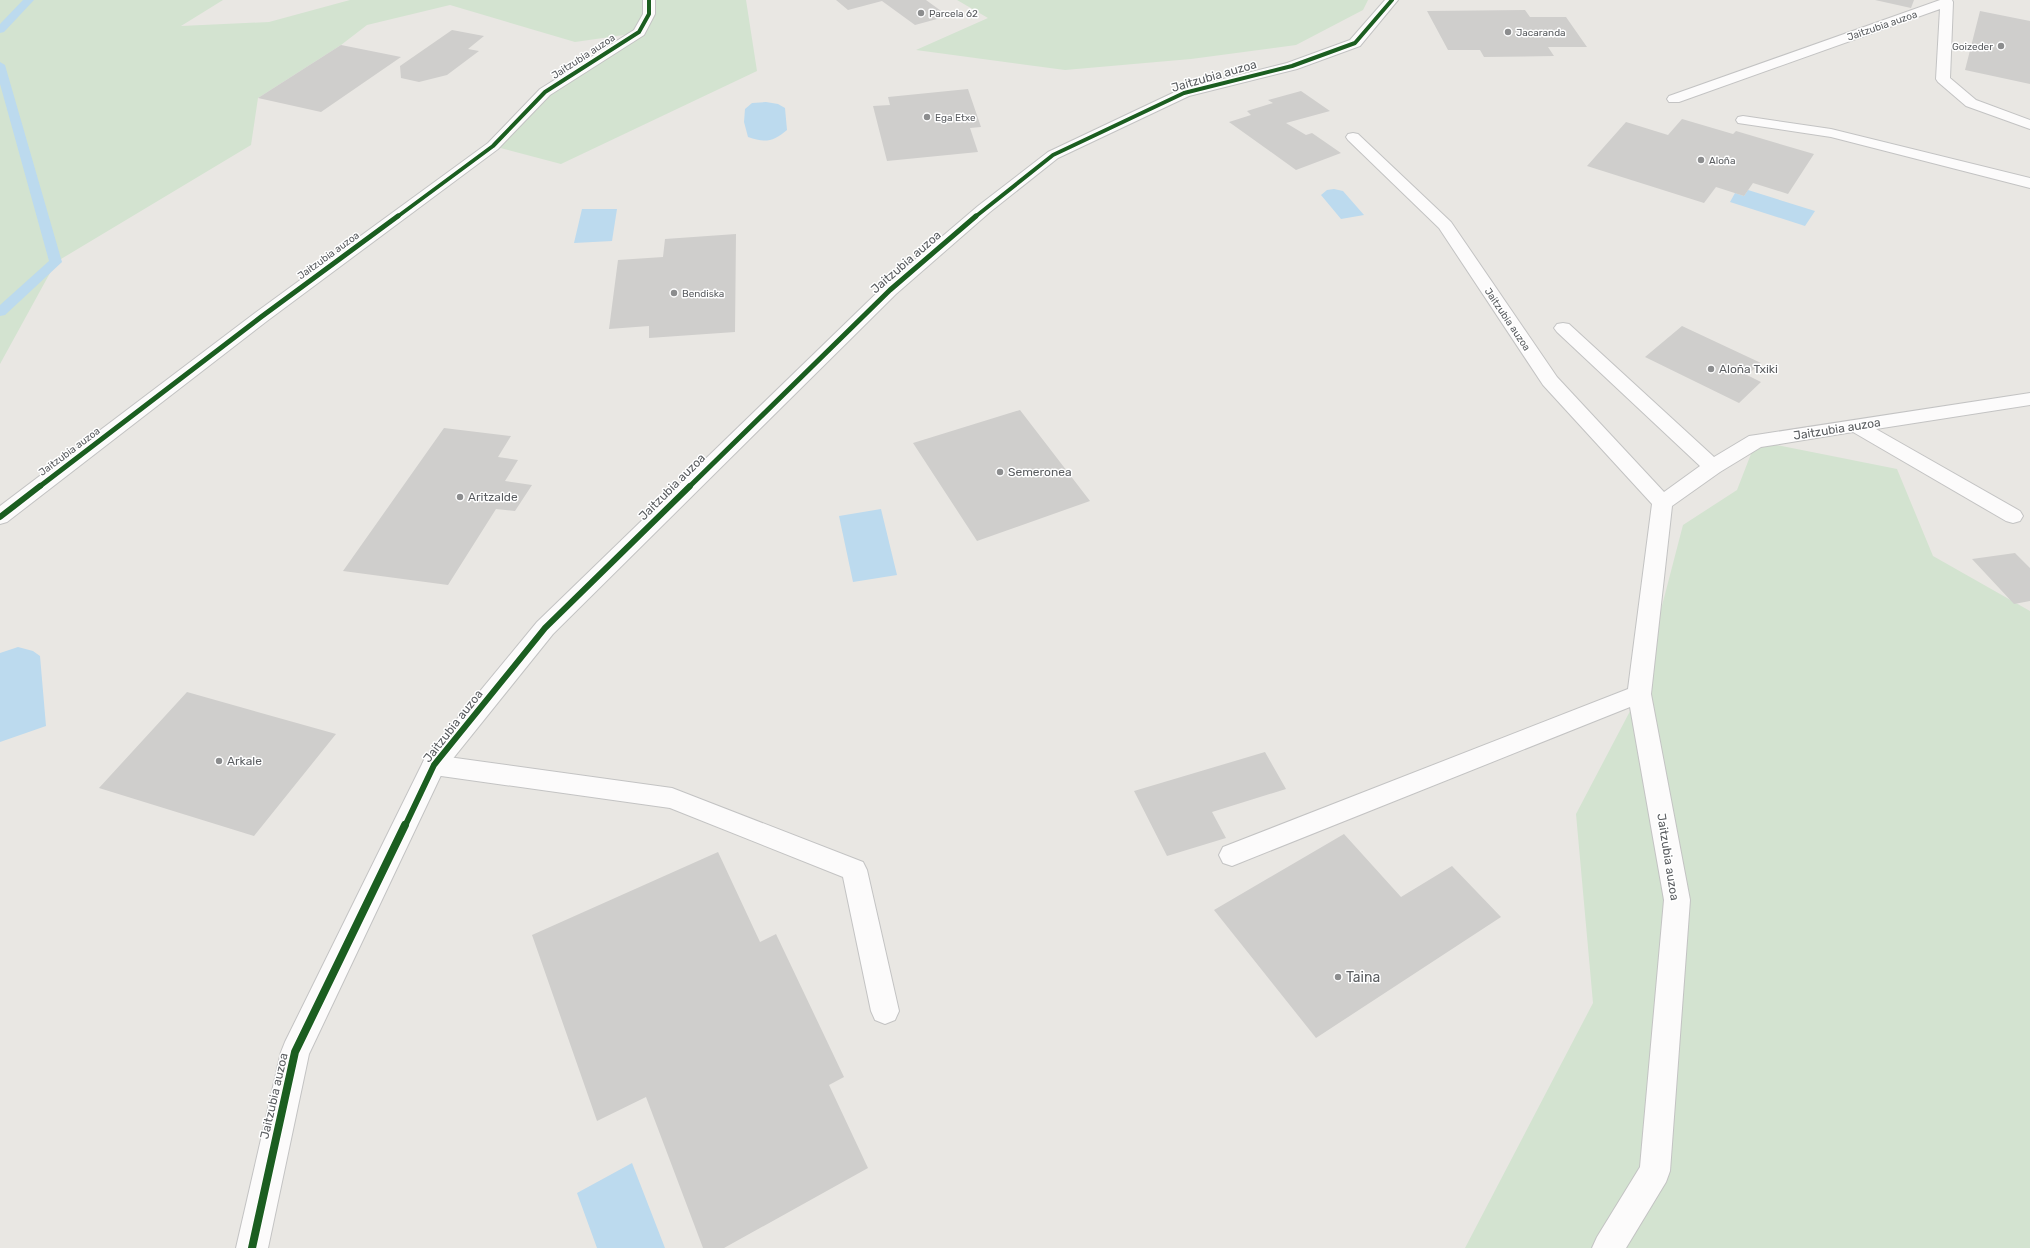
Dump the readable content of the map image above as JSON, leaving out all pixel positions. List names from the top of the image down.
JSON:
{
  "streets": {
    "street": ["Jaitzubia auzoa"]
  },
  "places": [
    "Parcela 62",
    "Jacaranda",
    "Goizeder",
    "Ega Etxe",
    "Aloña",
    "Bendiska",
    "Aloña Txiki",
    "Semeronea",
    "Aritzalde",
    "Arkale",
    "Taina"
  ]
}
